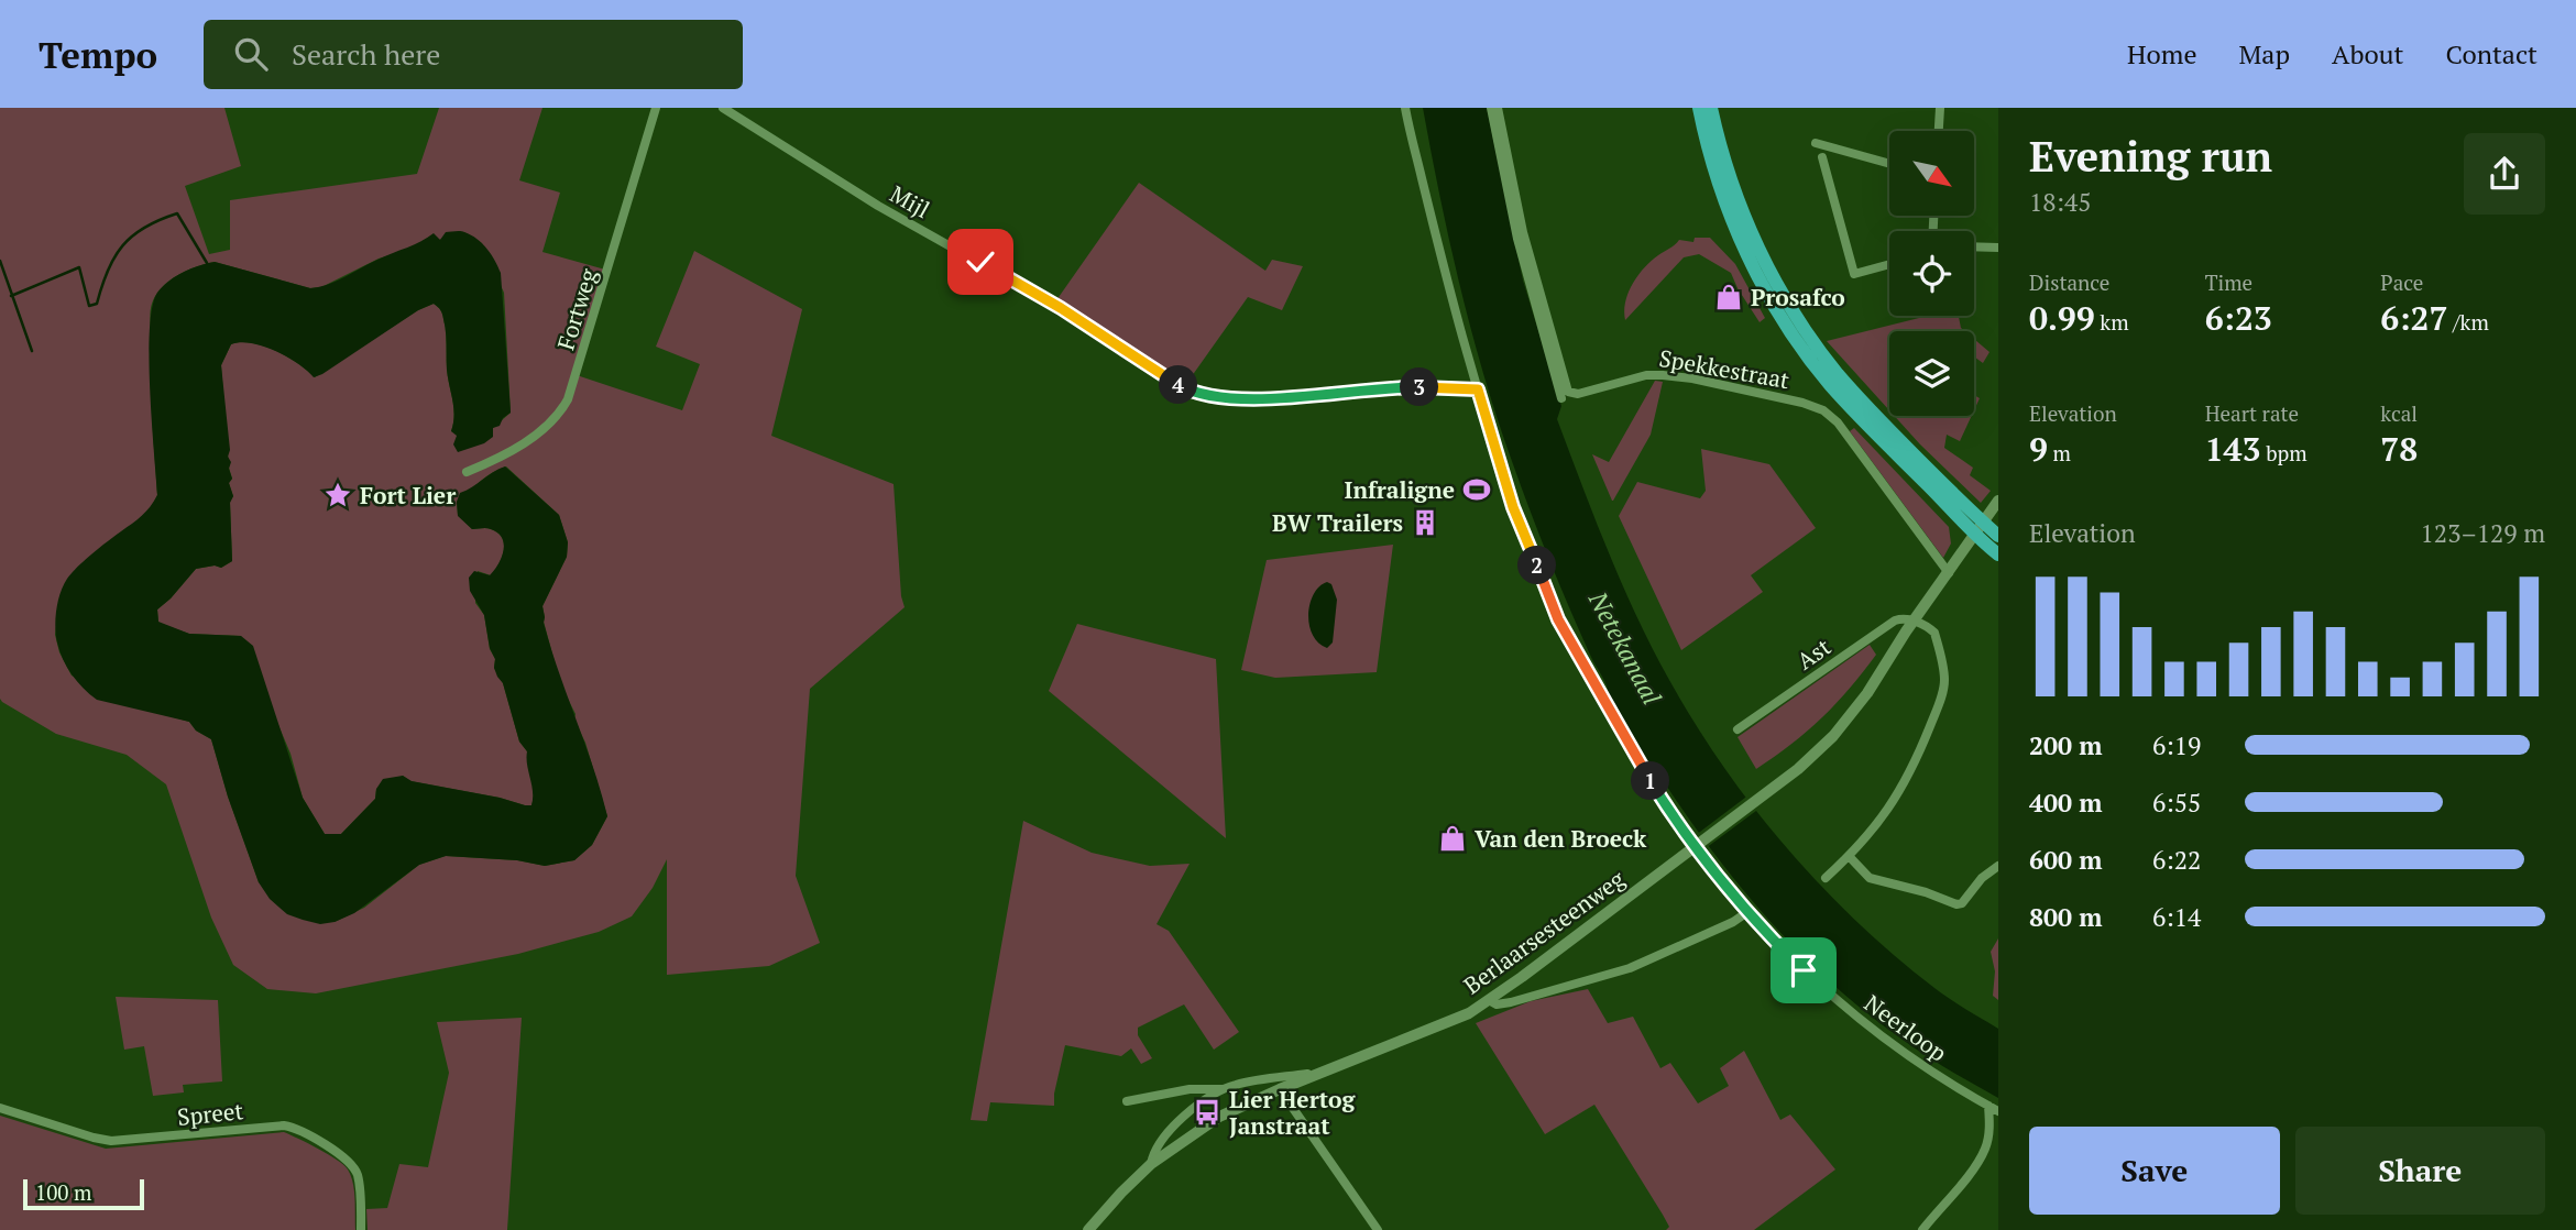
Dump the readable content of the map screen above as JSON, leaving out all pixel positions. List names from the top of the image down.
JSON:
{
  "streets": {
    "street": [
      "Mijl",
      "Fortweg",
      "Spekkestraat",
      "Ast",
      "Berlaarsesteenweg",
      "Neerloop",
      "Spreet"
    ]
  },
  "crossings": [
    ["Mijl", "Neerloop"],
    ["Spekkestraat", "Berlaarsesteenweg"],
    ["Ast", "Berlaarsesteenweg"]
  ],
  "water": ["Netekanaal"],
  "places": {
    "shop": ["Prosafco", "Van den Broeck"],
    "sports": ["Infraligne"],
    "place": ["Fort Lier"],
    "building": ["BW Trailers"],
    "bus stop": ["Lier Hertog Janstraat"]
  },
  "scale_bar": "100 m",
  "north": "bottom right",
  "page": {
    "header": "Tempo",
    "search": "Search here",
    "nav": [
      "Home",
      "Map",
      "About",
      "Contact"
    ],
    "heading": ["Evening run", "18:45"],
    "stats": [
      ["Distance", "0.99 km"],
      ["Time", "6:23"],
      ["Pace", "6:27 /km"],
      ["Elevation", "9 m"],
      ["Heart rate", "143 bpm"],
      ["kcal", "78"]
    ],
    "pins": [
      "4",
      "3",
      "2",
      "1"
    ],
    "chart": ["Elevation", "123–129 m"],
    "list": [
      {
        "name": "200 m",
        "note": "6:19"
      },
      {
        "name": "400 m",
        "note": "6:55"
      },
      {
        "name": "600 m",
        "note": "6:22"
      },
      {
        "name": "800 m",
        "note": "6:14"
      }
    ],
    "buttons": ["Save", "Share"],
    "scale": "100 m"
  }
}
